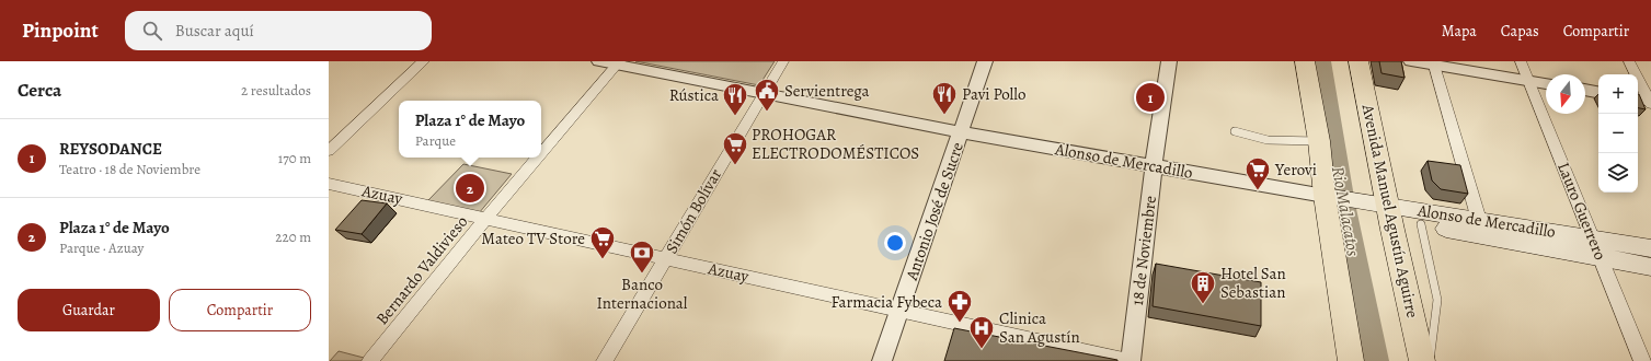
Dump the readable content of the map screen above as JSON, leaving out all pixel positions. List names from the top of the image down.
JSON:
{
  "streets": {
    "main road": ["Alonso de Mercadillo", "Avenida Manuel Agustín Aguirre"],
    "street": [
      "Azuay",
      "Simón Bolívar",
      "Antonio José de Sucre",
      "Lauro Guerrero",
      "18 de Noviembre",
      "Bernardo Valdivieso"
    ]
  },
  "crossings": [
    ["Alonso de Mercadillo", "Simón Bolívar"],
    ["Alonso de Mercadillo", "Antonio José de Sucre"],
    ["Alonso de Mercadillo", "Avenida Manuel Agustín Aguirre"],
    ["Alonso de Mercadillo", "Lauro Guerrero"],
    ["Alonso de Mercadillo", "18 de Noviembre"],
    ["Alonso de Mercadillo", "Bernardo Valdivieso"],
    ["Azuay", "Simón Bolívar"],
    ["Azuay", "Antonio José de Sucre"],
    ["Azuay", "18 de Noviembre"],
    ["Azuay", "Bernardo Valdivieso"]
  ],
  "water": ["Rio Malacatos"],
  "places": {
    "public building": ["Servientrega"],
    "restaurant": ["Pavi Pollo", "Rústica"],
    "supermarket": ["PROHOGAR ELECTRODOMÉSTICOS", "Yerovi", "Mateo TV Store"],
    "bank": ["Banco Internacional"],
    "building": ["Hotel San Sebastian"],
    "pharmacy": ["Farmacia Fybeca"],
    "hospital": ["Clinica San Agustín"]
  },
  "north": "bottom",
  "page": {
    "header": "Pinpoint",
    "search": "Buscar aquí",
    "nav": ["Mapa", "Capas", "Compartir"],
    "heading": ["Cerca", "2 resultados"],
    "map_buttons": ["+", "−"],
    "pins": ["1", "2"],
    "popup": ["Plaza 1° de Mayo", "Parque"],
    "list": [
      {
        "mark": "1",
        "name": "REYSODANCE",
        "note": "Teatro · 18 de Noviembre",
        "value": "170 m"
      },
      {
        "mark": "2",
        "name": "Plaza 1° de Mayo",
        "note": "Parque · Azuay",
        "value": "220 m"
      }
    ],
    "buttons": ["Guardar", "Compartir"]
  }
}
